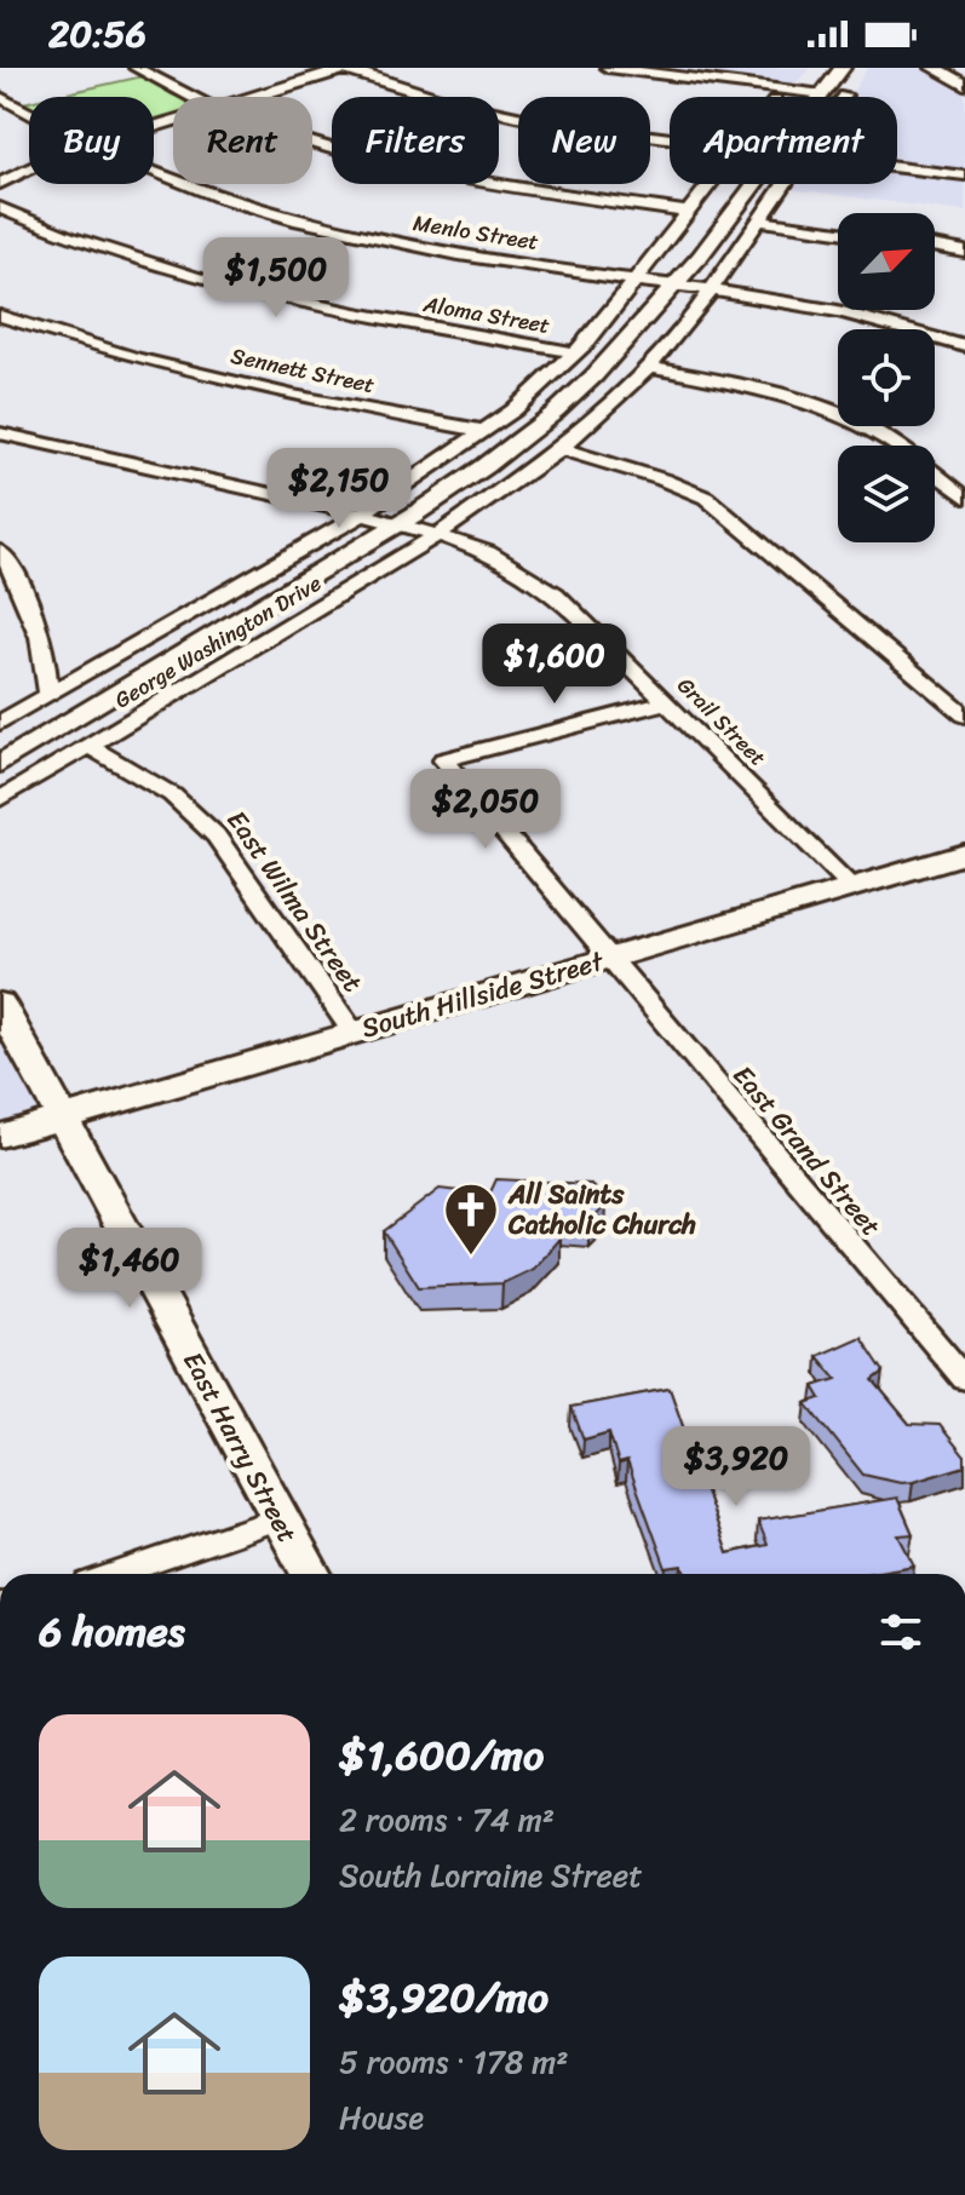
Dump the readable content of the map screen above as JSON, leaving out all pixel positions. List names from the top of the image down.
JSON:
{
  "streets": {
    "main road": ["South Hillside Street", "East Harry Street"],
    "street": [
      "Menlo Street",
      "Aloma Street",
      "Sennett Street",
      "George Washington Drive",
      "Grail Street",
      "East Wilma Street",
      "East Grand Street"
    ]
  },
  "crossings": [
    ["Menlo Street", "George Washington Drive"],
    ["Aloma Street", "George Washington Drive"],
    ["Sennett Street", "George Washington Drive"],
    ["George Washington Drive", "Grail Street"],
    ["George Washington Drive", "East Wilma Street"],
    ["Grail Street", "South Hillside Street"],
    ["Grail Street", "East Grand Street"],
    ["East Wilma Street", "South Hillside Street"],
    ["South Hillside Street", "East Grand Street"],
    ["South Hillside Street", "East Harry Street"]
  ],
  "places": {
    "church": ["All Saints Catholic Church"]
  },
  "north": "top right",
  "page": {
    "status": "20:56",
    "chip": [
      "Buy",
      "Rent",
      "Filters",
      "New",
      "Apartment"
    ],
    "price": [
      "$1,500",
      "$2,150",
      "$1,600",
      "$2,050",
      "$1,460",
      "$3,920"
    ],
    "heading": "6 homes",
    "list": [
      {
        "name": "$1,600/mo",
        "note": "2 rooms · 74 m² · South Lorraine Street"
      },
      {
        "name": "$3,920/mo",
        "note": "5 rooms · 178 m² · House"
      }
    ]
  }
}
